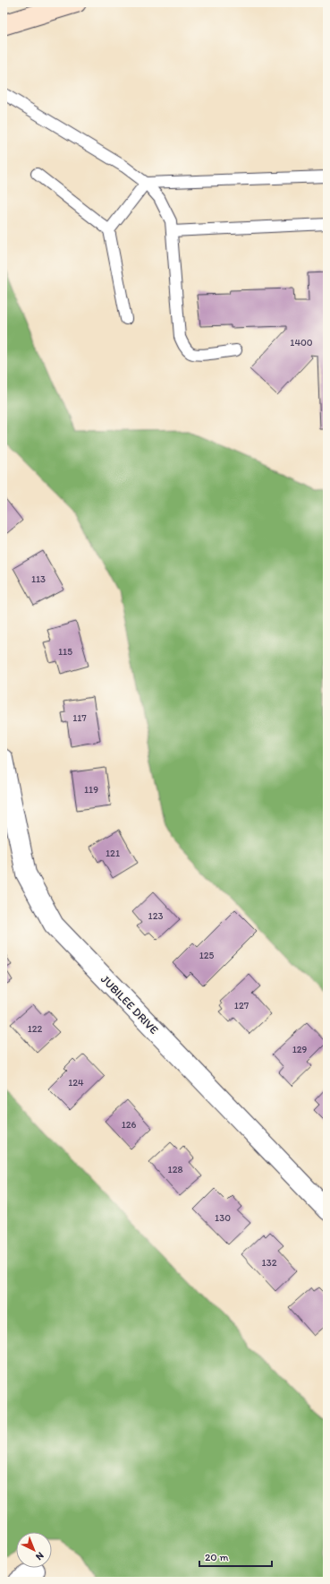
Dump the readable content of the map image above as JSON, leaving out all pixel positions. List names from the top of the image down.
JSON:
{
  "streets": {
    "street": ["JUBILEE DRIVE"]
  },
  "house_numbers": [
    "1400",
    "113",
    "115",
    "117",
    "119",
    "121",
    "123",
    "125",
    "127",
    "122",
    "129",
    "124",
    "126",
    "128",
    "130",
    "132"
  ],
  "scale_bar": "20 m",
  "north": "bottom right"
}
